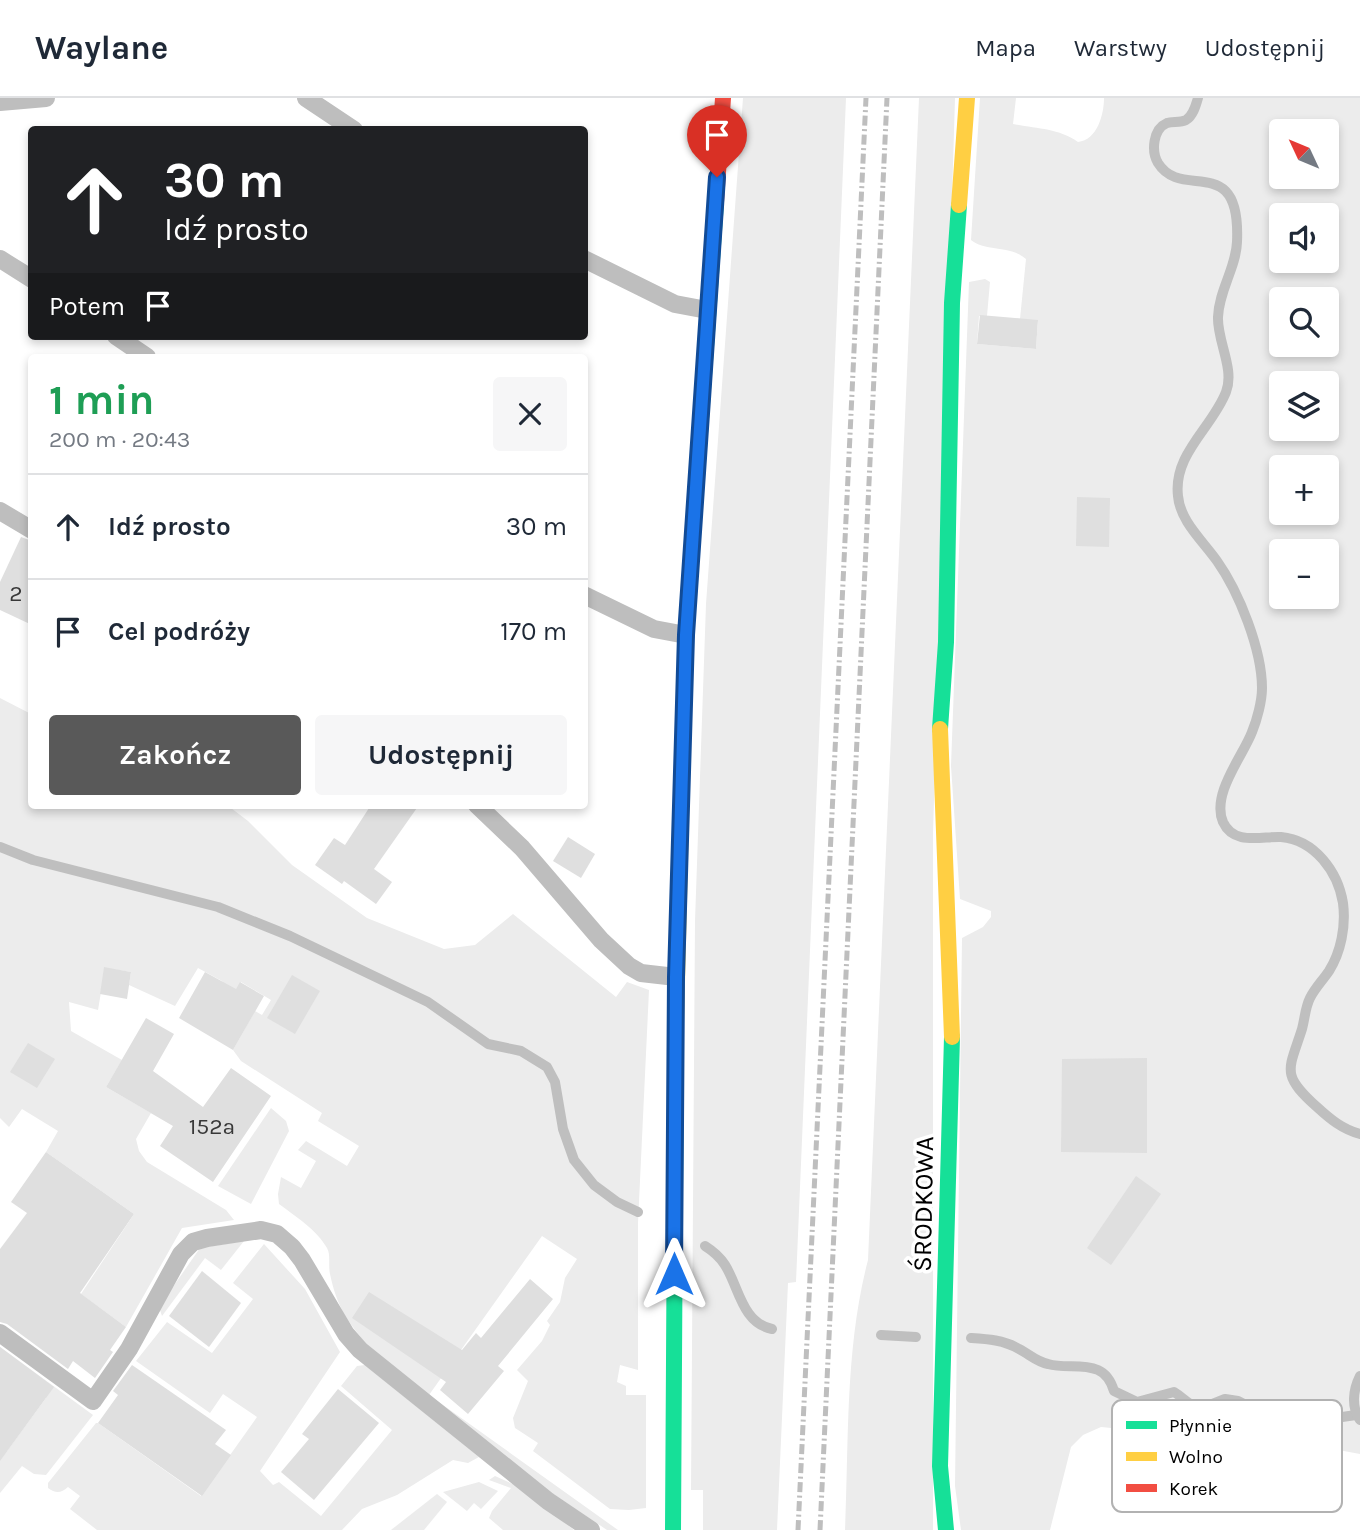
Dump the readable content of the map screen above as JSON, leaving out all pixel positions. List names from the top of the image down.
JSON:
{
  "streets": {
    "street": ["ŚRODKOWA"]
  },
  "house_numbers": ["2", "152a"],
  "legend": ["Płynnie", "Wolno", "Korek"],
  "north": "top left",
  "page": {
    "header": "Waylane",
    "nav": ["Mapa", "Warstwy", "Udostępnij"],
    "map_buttons": ["+", "−"],
    "turn": ["30 m", "Idź prosto"],
    "then": "Potem",
    "heading": ["1 min", "200 m · 20:43"],
    "list": [
      {
        "name": "Idź prosto",
        "value": "30 m"
      },
      {
        "name": "Cel podróży",
        "value": "170 m"
      }
    ],
    "buttons": ["Zakończ", "Udostępnij"]
  }
}
